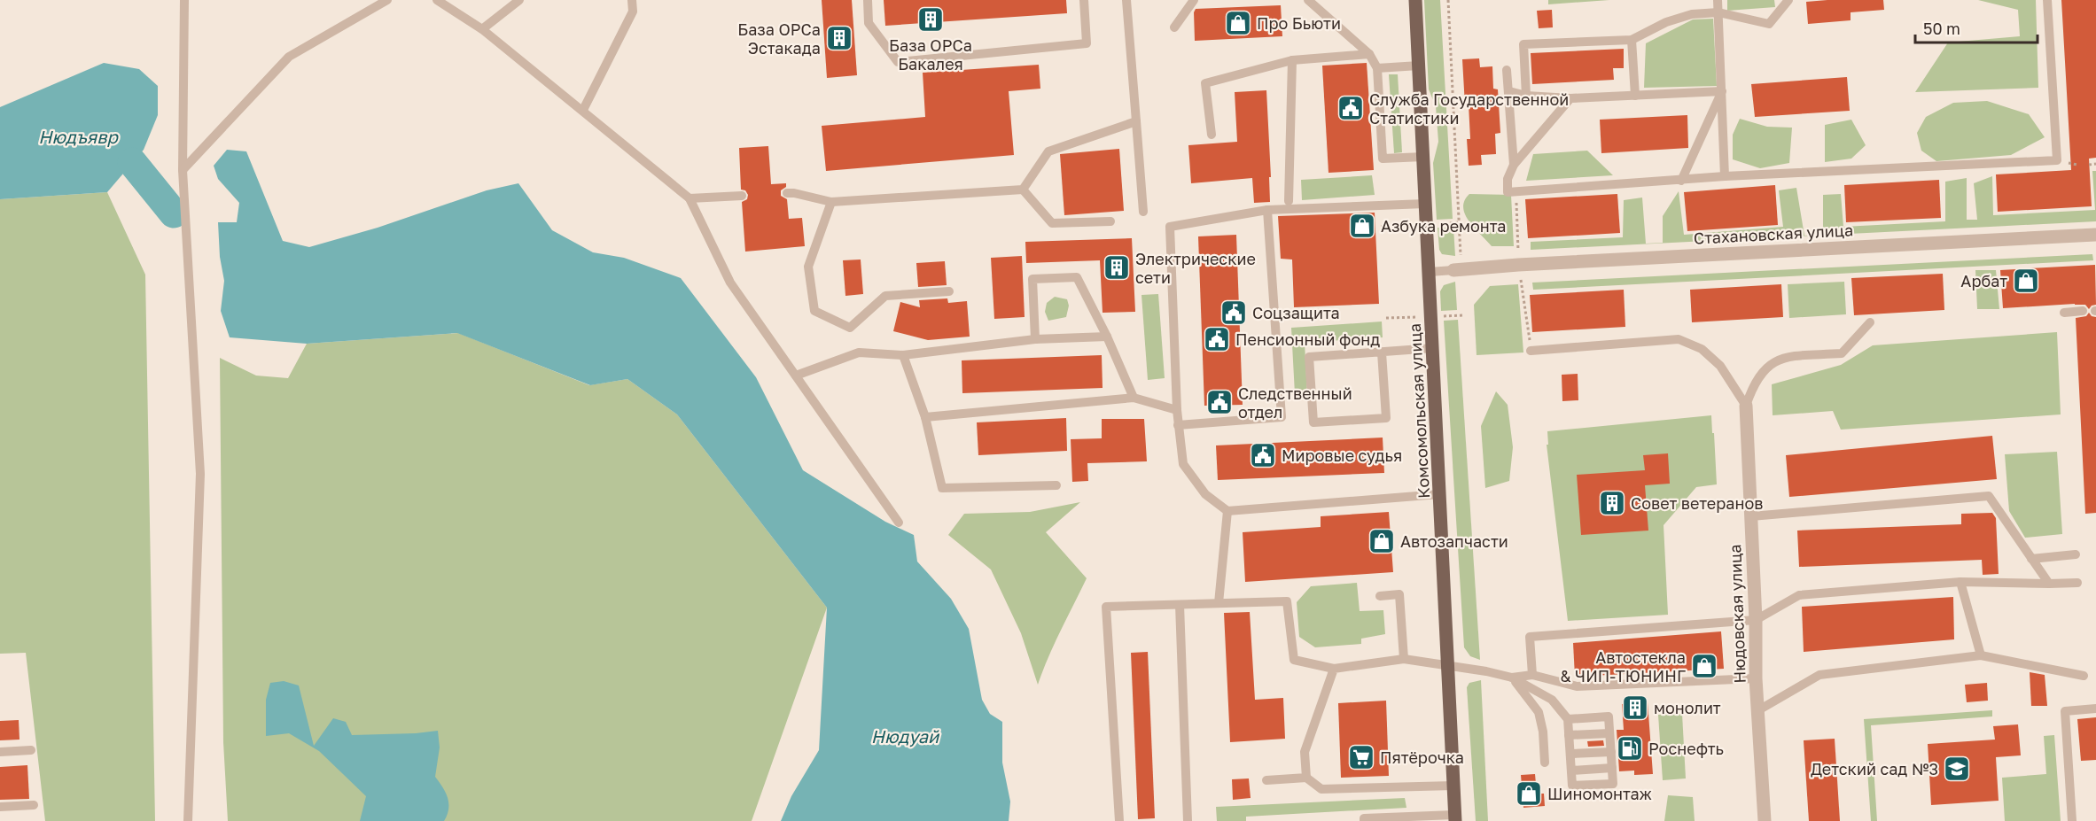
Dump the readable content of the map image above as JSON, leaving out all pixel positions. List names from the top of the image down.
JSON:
{
  "streets": {
    "main road": ["Комсомольская улица"],
    "street": ["Стахановская улица", "Нюдовская улица"]
  },
  "water": ["Нюдъявр", "Нюдуай"],
  "places": {
    "building": [
      "База ОРСа Бакалея",
      "База ОРСа Эстакада",
      "Электрические сети",
      "Совет ветеранов",
      "монолит"
    ],
    "shop": [
      "Про Бьюти",
      "Азбука ремонта",
      "Арбат",
      "Автозапчасти",
      "Автостекла & ЧИП-ТЮНИНГ",
      "Шиномонтаж"
    ],
    "public building": [
      "Служба Государственной Статистики",
      "Соцзащита",
      "Пенсионный фонд",
      "Следственный отдел",
      "Мировые судья"
    ],
    "fuel station": ["Роснефть"],
    "supermarket": ["Пятёрочка"],
    "school or university": ["Детский сад №3"]
  },
  "scale_bar": "50 m"
}
